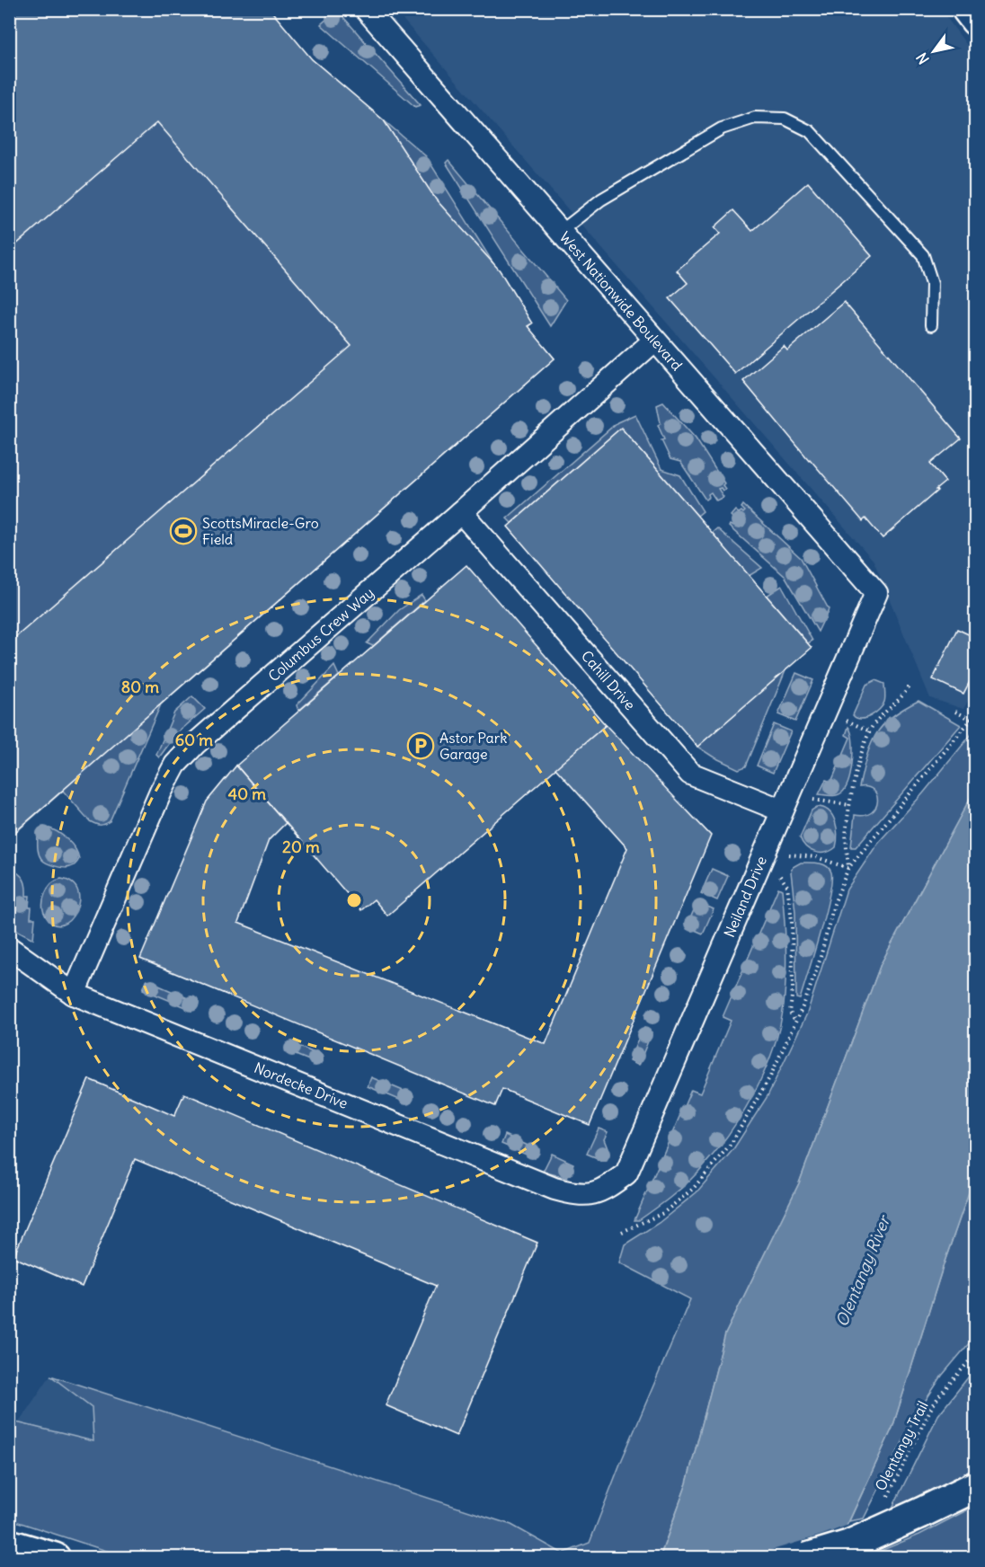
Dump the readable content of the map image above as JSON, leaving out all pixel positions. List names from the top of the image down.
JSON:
{
  "streets": {
    "street": [
      "West Nationwide Boulevard",
      "Columbus Crew Way",
      "Cahill Drive",
      "Neiland Drive",
      "Nordecke Drive"
    ],
    "path": ["Olentangy Trail"]
  },
  "crossings": [
    ["West Nationwide Boulevard", "Columbus Crew Way"],
    ["West Nationwide Boulevard", "Neiland Drive"],
    ["Columbus Crew Way", "Cahill Drive"],
    ["Columbus Crew Way", "Nordecke Drive"],
    ["Cahill Drive", "Neiland Drive"],
    ["Neiland Drive", "Nordecke Drive"]
  ],
  "water": ["Olentangy River"],
  "places": {
    "sports": ["ScottsMiracle-Gro Field"],
    "parking": ["Astor Park Garage"]
  },
  "north": "bottom left",
  "rings": [
    "80 m",
    "60 m",
    "40 m",
    "20 m"
  ]
}
